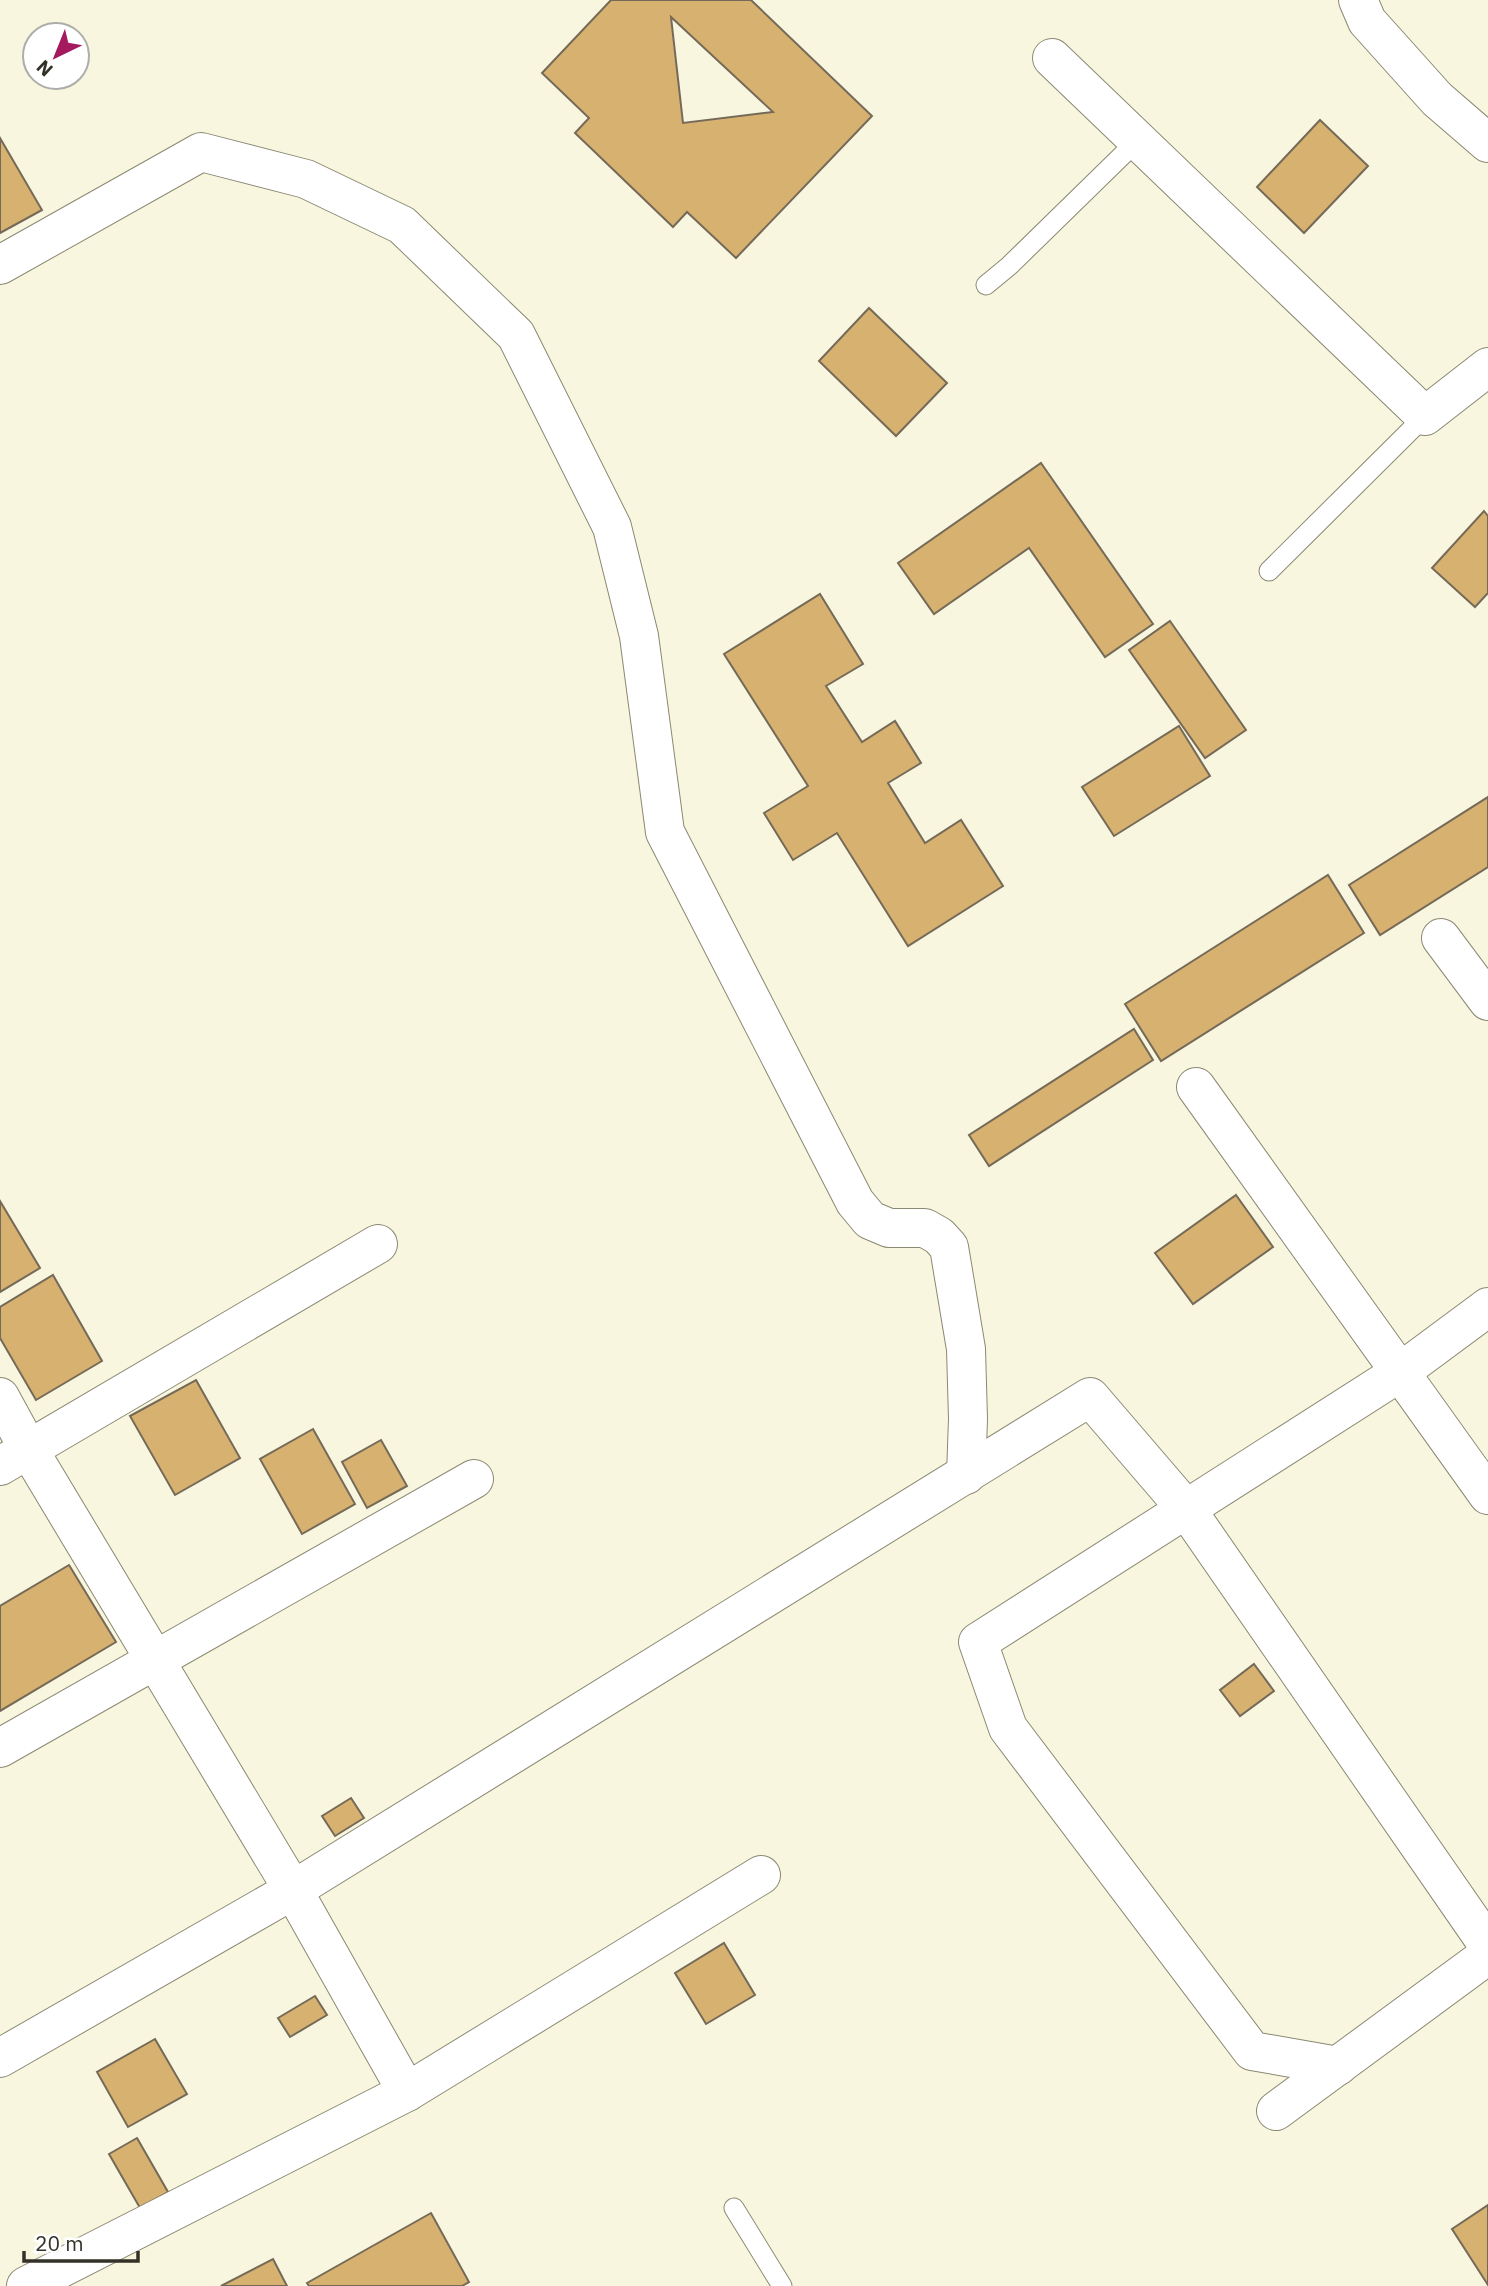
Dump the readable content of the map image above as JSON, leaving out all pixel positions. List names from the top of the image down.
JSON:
{
  "scale_bar": "20 m",
  "north": "bottom left"
}
